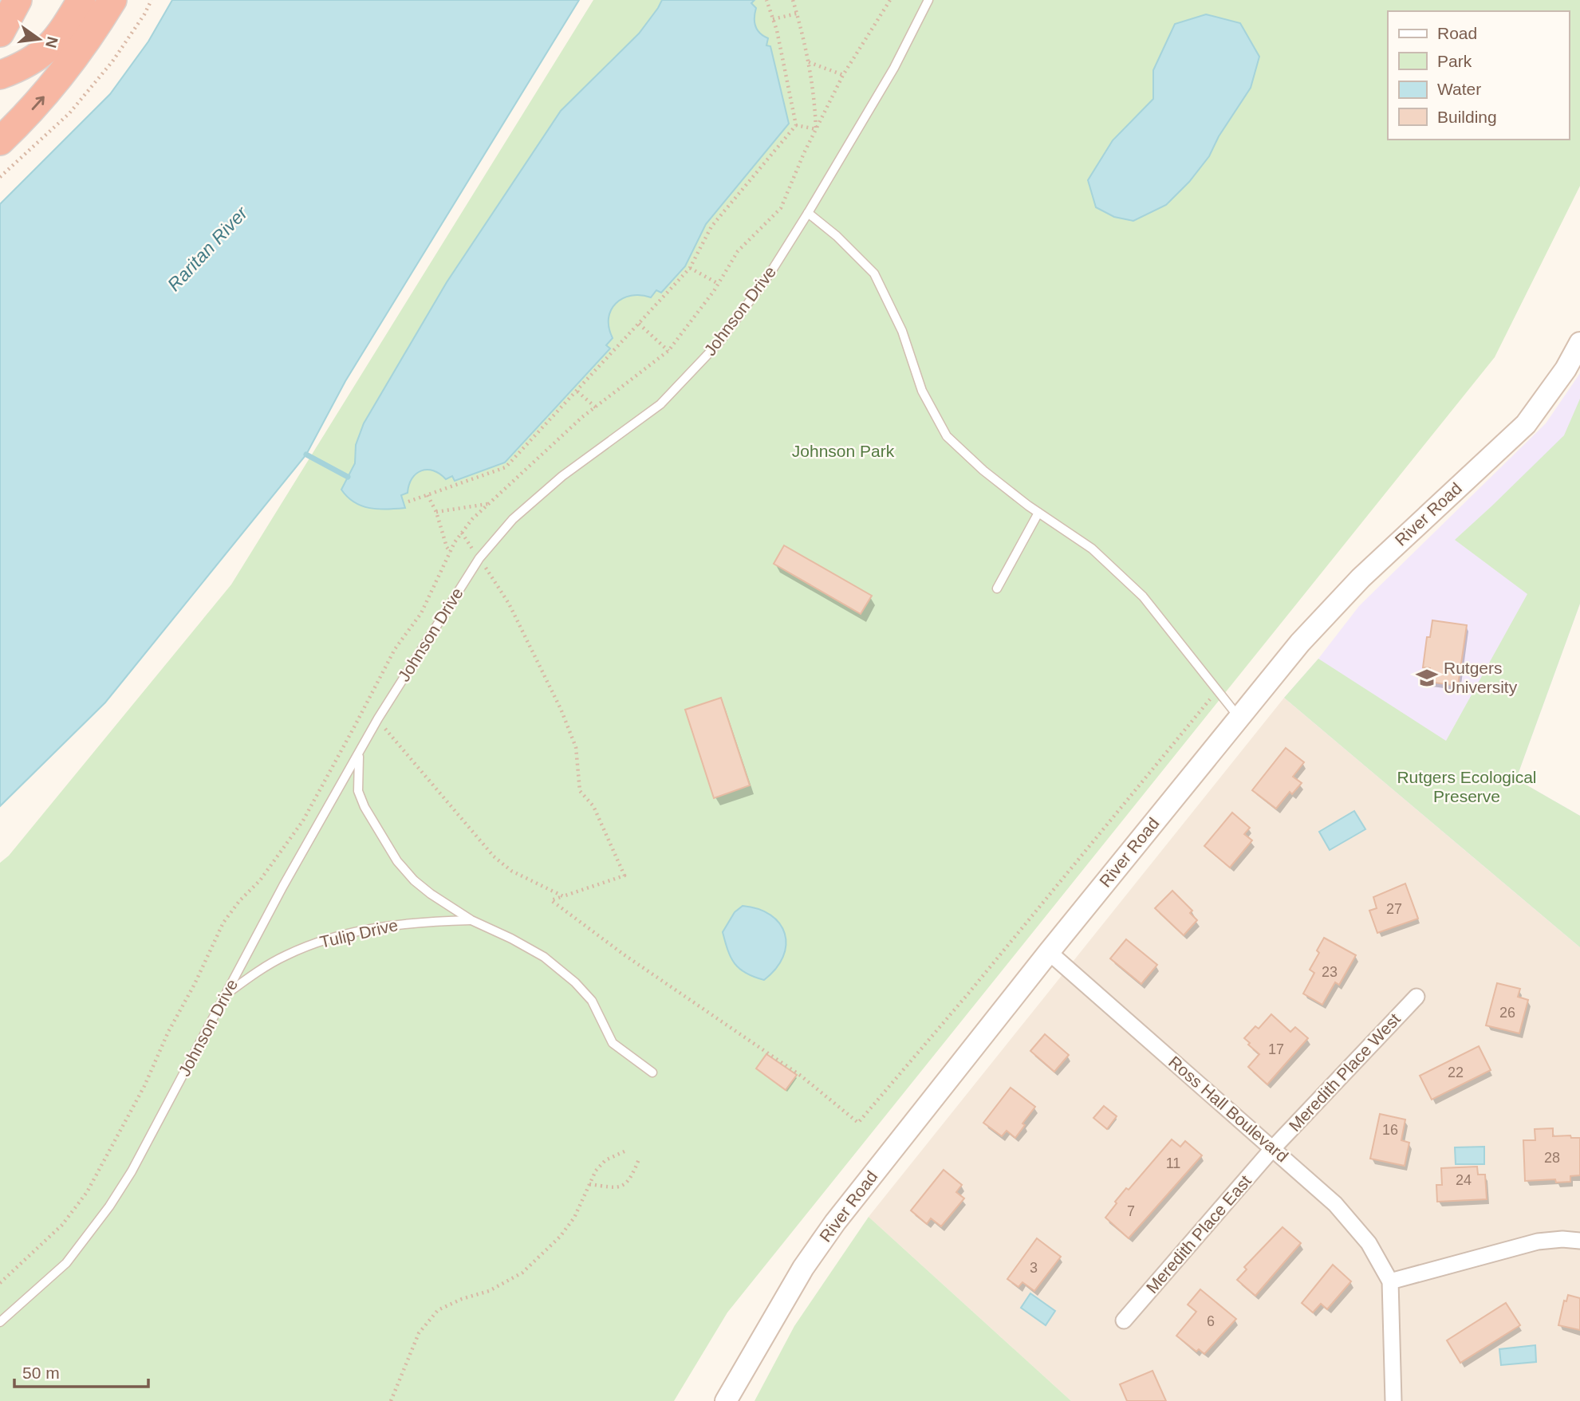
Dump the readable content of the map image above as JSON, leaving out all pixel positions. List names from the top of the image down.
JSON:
{
  "streets": {
    "street": [
      "River Road",
      "Meredith Place West",
      "Ross Hall Boulevard",
      "Meredith Place East"
    ],
    "lane": ["Johnson Drive", "Tulip Drive"]
  },
  "crossings": [
    ["Johnson Drive", "Tulip Drive"],
    ["River Road", "Ross Hall Boulevard"],
    ["Meredith Place West", "Ross Hall Boulevard"],
    ["Meredith Place West", "Meredith Place East"],
    ["Ross Hall Boulevard", "Meredith Place East"]
  ],
  "water": ["Raritan River"],
  "parks": ["Johnson Park", "Rutgers Ecological Preserve"],
  "places": {
    "school or university": ["Rutgers University"]
  },
  "house_numbers": [
    "27",
    "23",
    "26",
    "17",
    "22",
    "16",
    "28",
    "11",
    "24",
    "7",
    "3",
    "6"
  ],
  "legend": [
    "Road",
    "Park",
    "Water",
    "Building"
  ],
  "scale_bar": "50 m",
  "north": "right"
}
